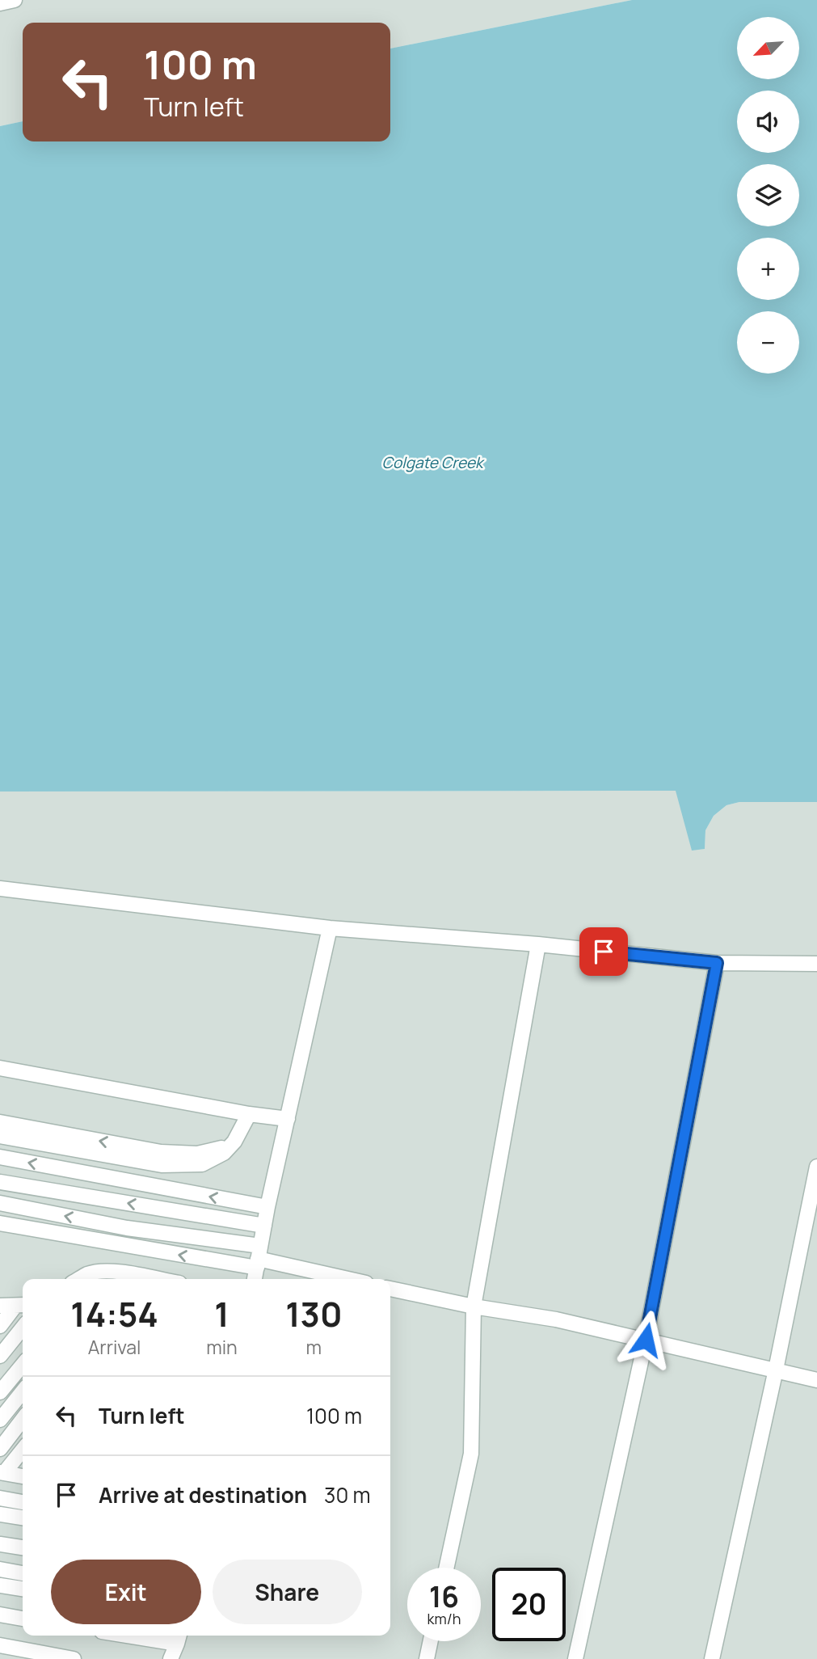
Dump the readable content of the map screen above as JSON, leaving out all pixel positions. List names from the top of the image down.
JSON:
{
  "water": ["Colgate Creek"],
  "north": "bottom left",
  "page": {
    "map_buttons": ["+", "−"],
    "turn": ["100 m", "Turn left"],
    "eta": [
      "14:54",
      "Arrival",
      "1",
      "min",
      "130",
      "m"
    ],
    "list": [
      {
        "name": "Turn left",
        "value": "100 m"
      },
      {
        "name": "Arrive at destination",
        "value": "30 m"
      }
    ],
    "buttons": ["Exit", "Share"],
    "speed": "16 km/h",
    "limit": "20"
  }
}
